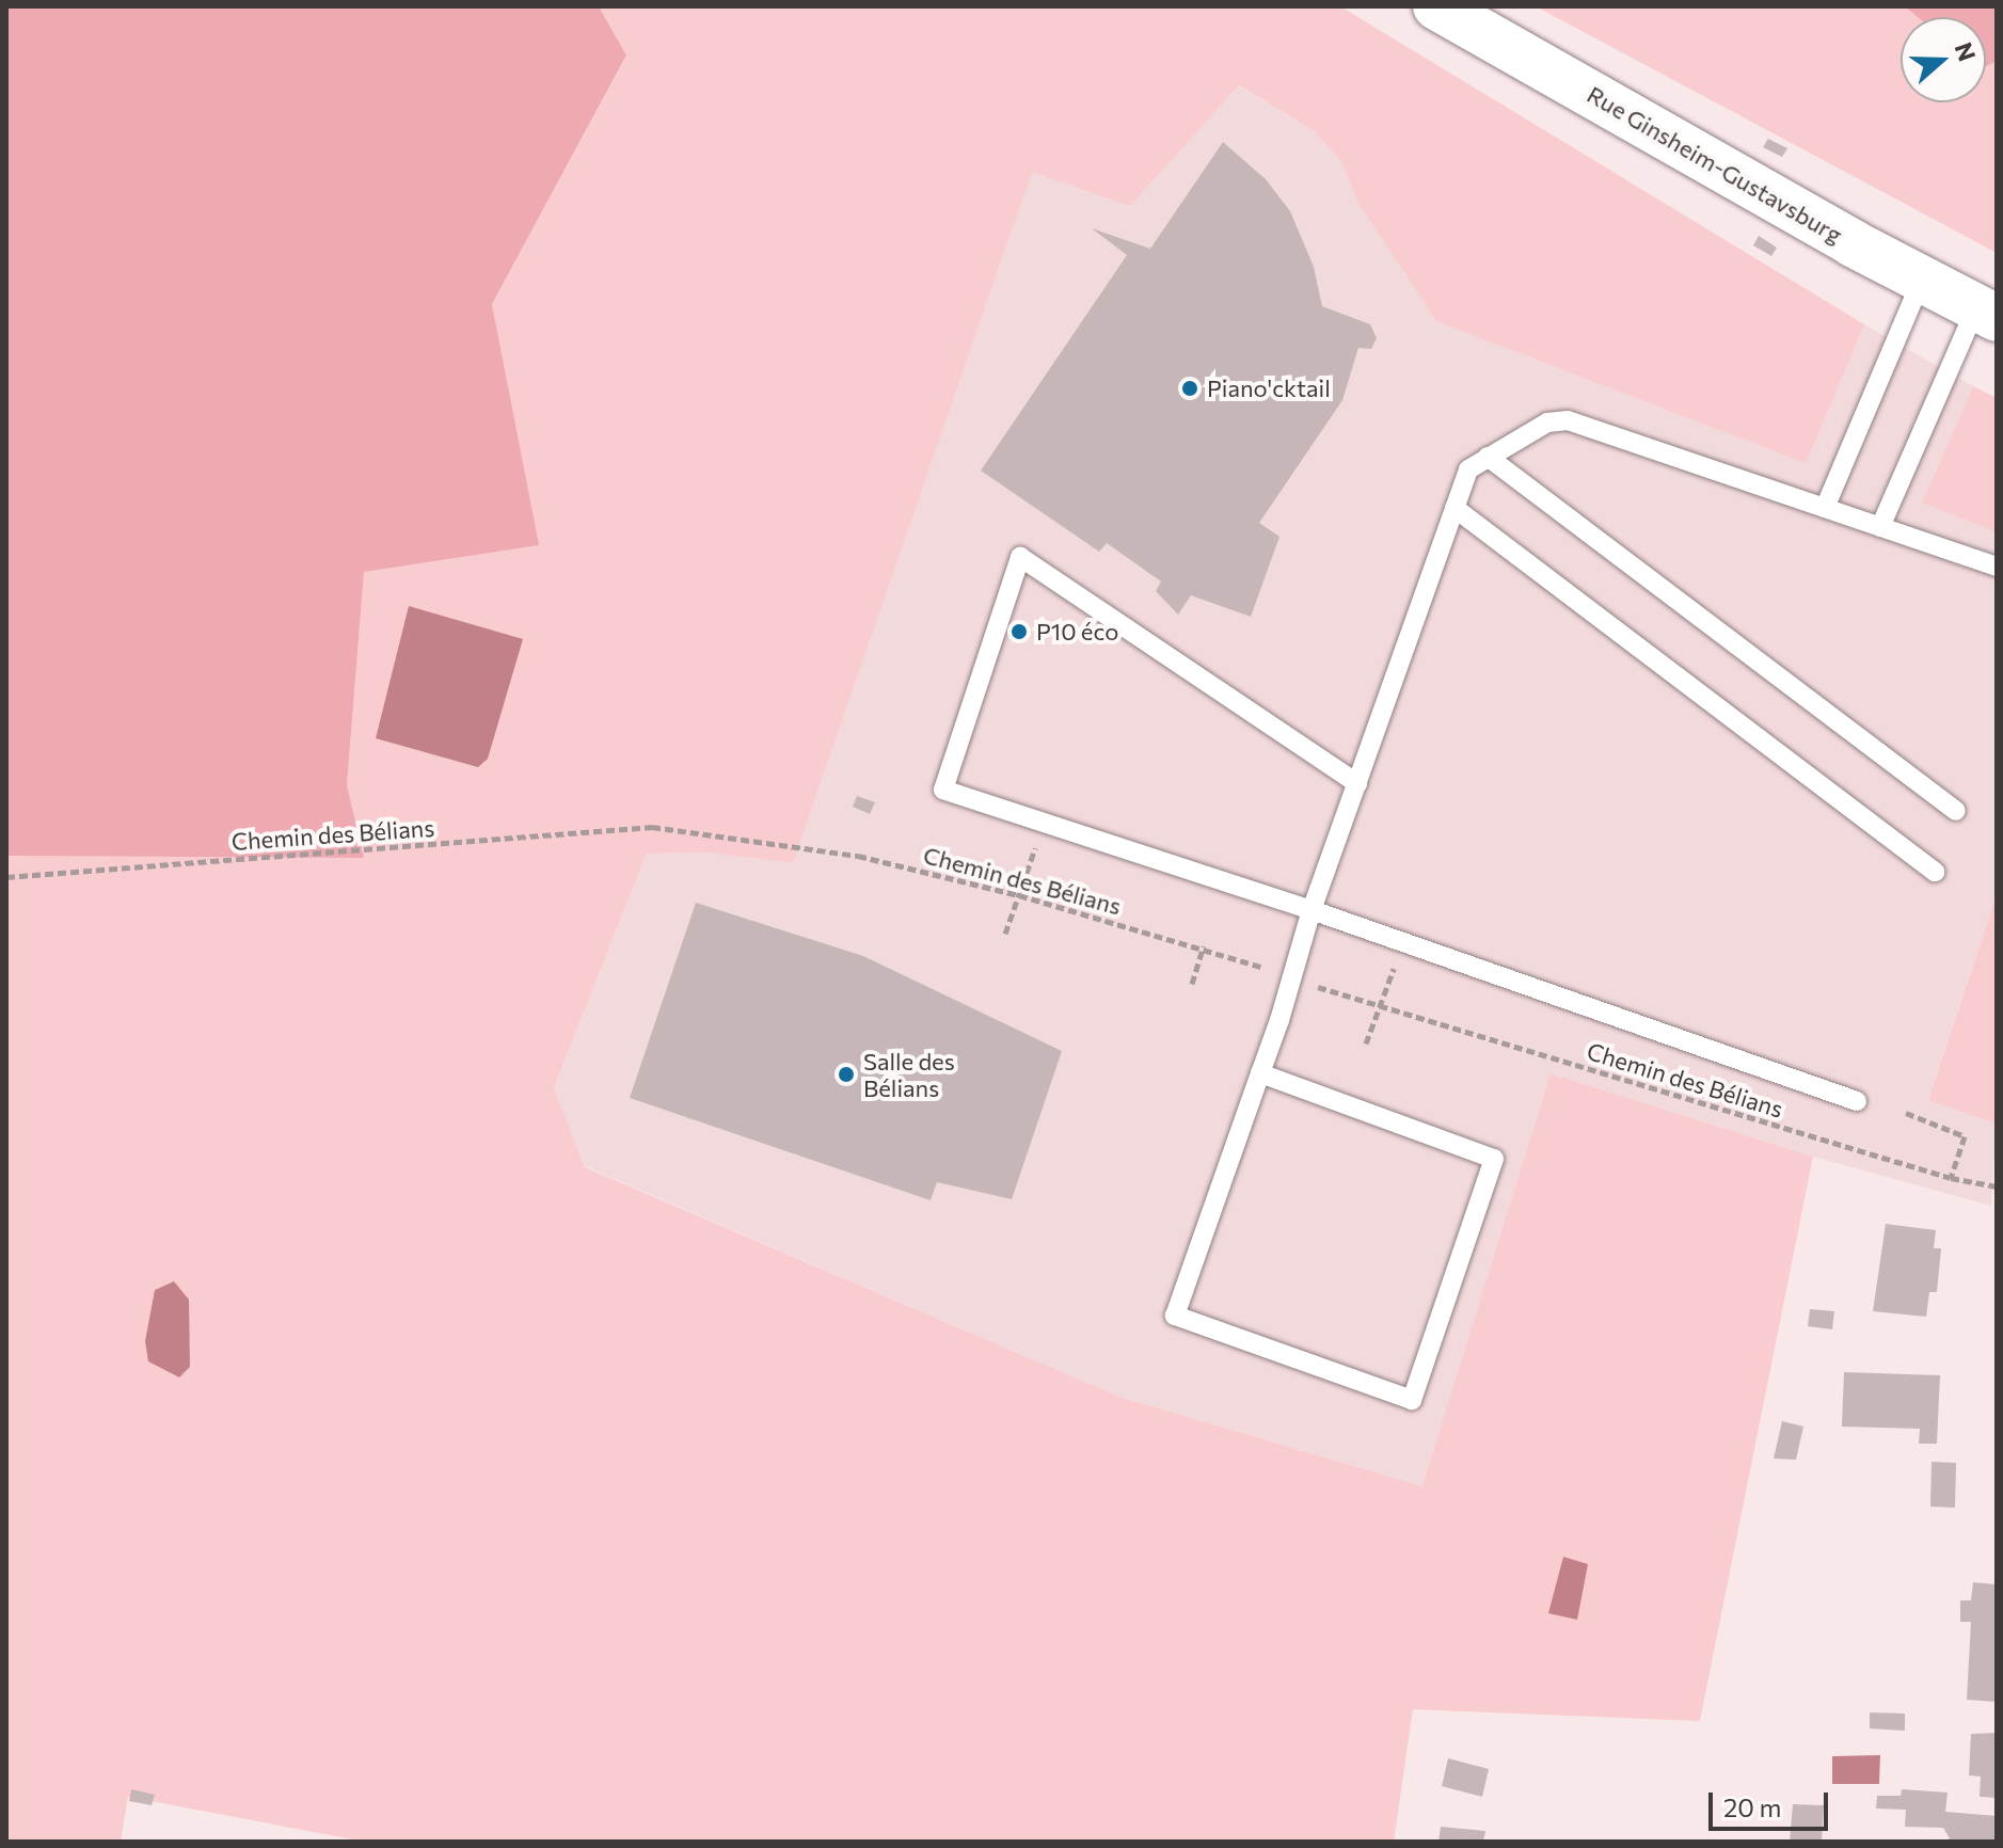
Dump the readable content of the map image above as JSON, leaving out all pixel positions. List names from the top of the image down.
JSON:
{
  "streets": {
    "street": ["Rue Ginsheim-Gustavsburg"],
    "path": ["Chemin des Bélians"]
  },
  "places": ["Piano'cktail", "P10 éco", "Salle des Bélians"],
  "scale_bar": "20 m",
  "north": "right"
}
